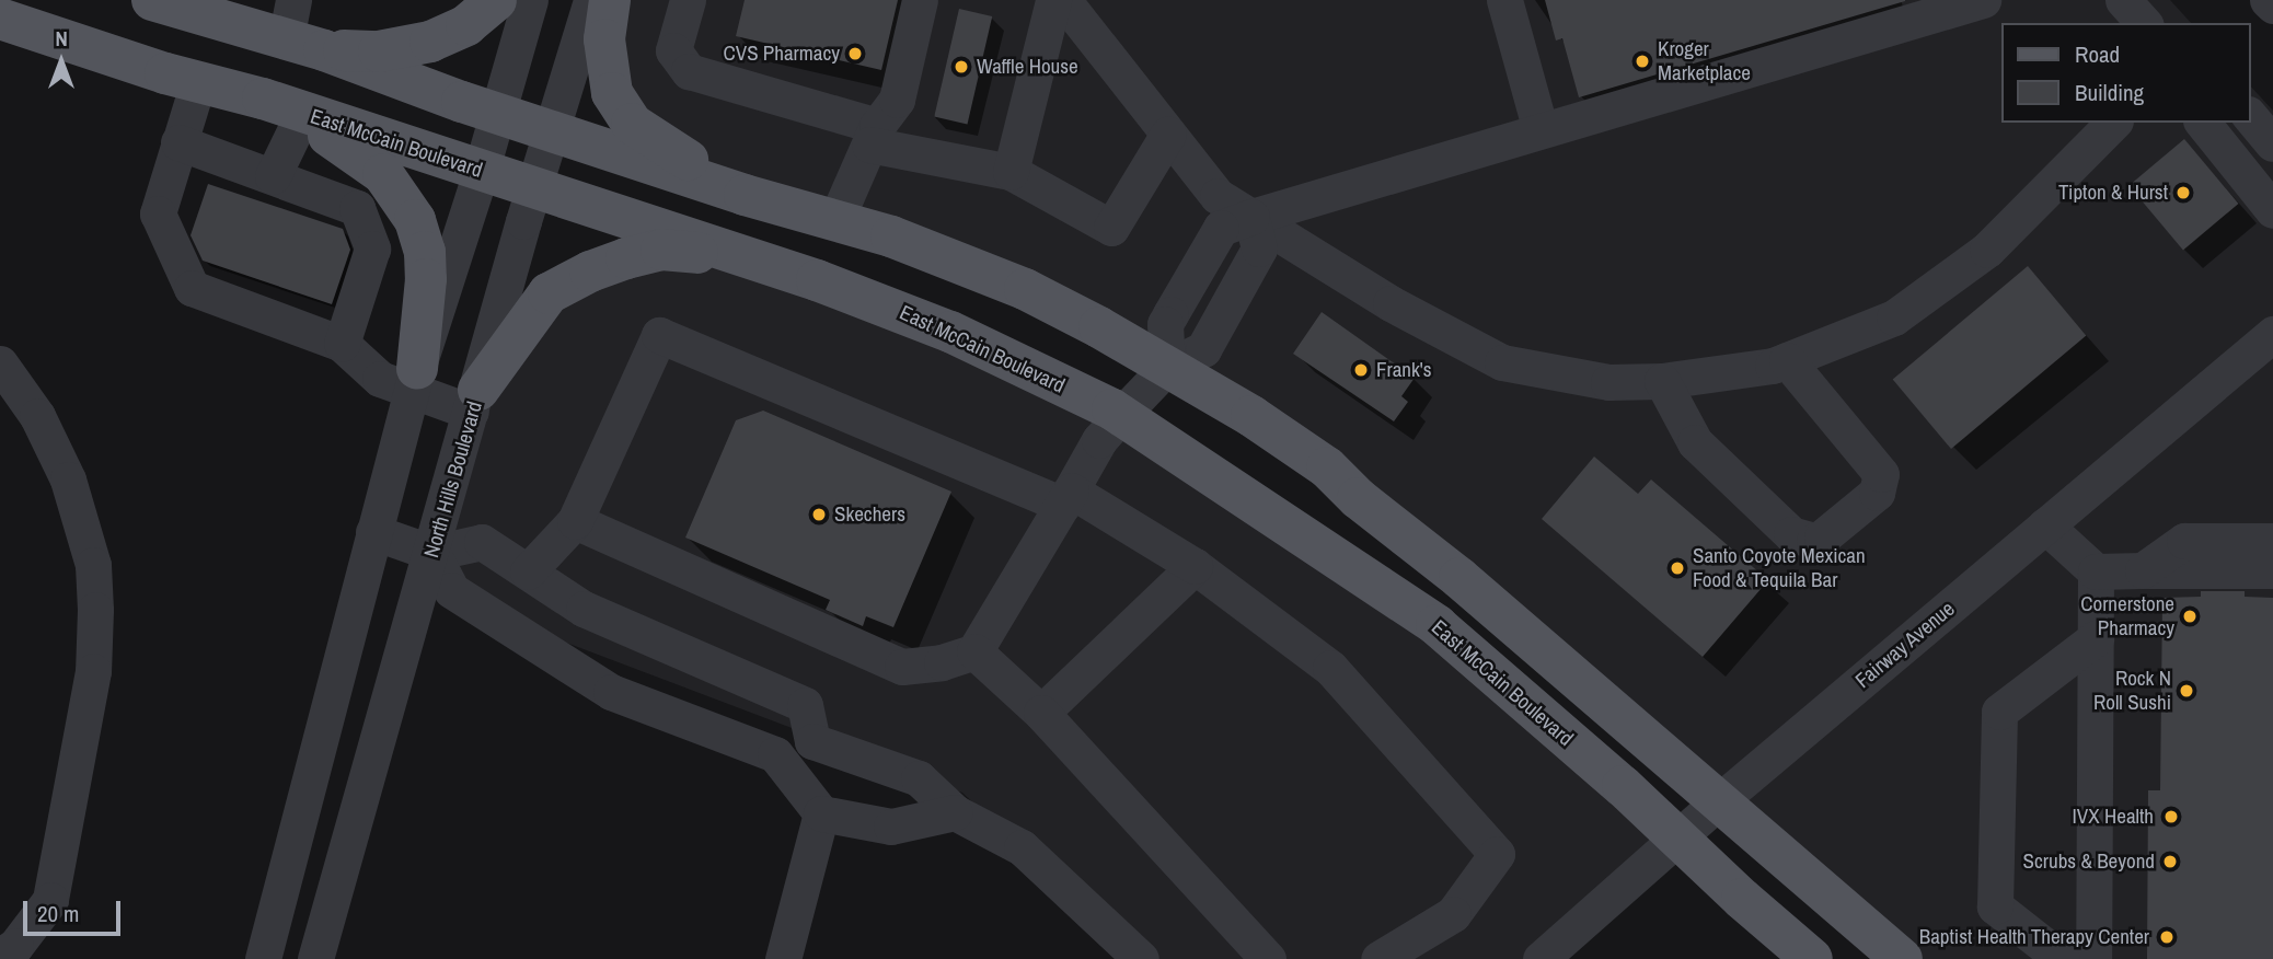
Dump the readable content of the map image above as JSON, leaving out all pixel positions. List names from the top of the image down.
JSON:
{
  "streets": {
    "main road": ["East McCain Boulevard"],
    "street": ["North Hills Boulevard", "Fairway Avenue"]
  },
  "crossings": [
    ["East McCain Boulevard", "North Hills Boulevard"],
    ["East McCain Boulevard", "Fairway Avenue"]
  ],
  "places": [
    "CVS Pharmacy",
    "Kroger Marketplace",
    "Waffle House",
    "Tipton & Hurst",
    "Frank's",
    "Skechers",
    "Santo Coyote Mexican Food & Tequila Bar",
    "Cornerstone Pharmacy",
    "Rock N Roll Sushi",
    "IVX Health",
    "Scrubs & Beyond",
    "Baptist Health Therapy Center"
  ],
  "legend": ["Road", "Building"],
  "scale_bar": "20 m",
  "north": "top"
}
